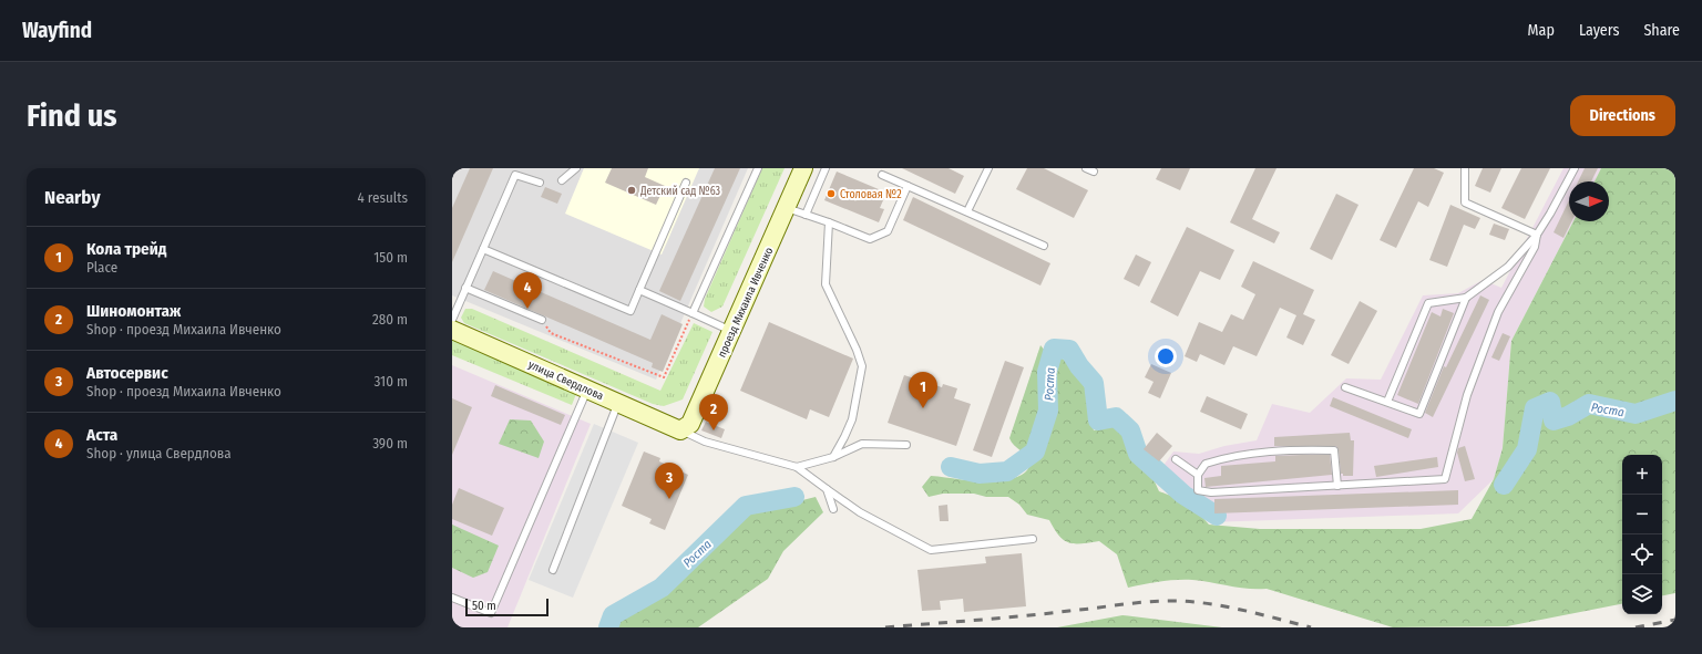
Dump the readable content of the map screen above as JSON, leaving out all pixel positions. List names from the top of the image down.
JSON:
{
  "streets": {
    "street": ["проезд Михаила Ивченко", "улица Свердлова"]
  },
  "crossings": [
    ["проезд Михаила Ивченко", "улица Свердлова"]
  ],
  "water": ["Роста"],
  "places": ["Детский сад №63", "Столовая №2"],
  "scale_bar": "50 m",
  "north": "right",
  "page": {
    "header": "Wayfind",
    "nav": ["Map", "Layers", "Share"],
    "buttons": "Directions",
    "title": "Find us",
    "heading": ["Nearby", "4 results"],
    "list": [
      {
        "mark": "1",
        "name": "Кола трейд",
        "note": "Place",
        "value": "150 m"
      },
      {
        "mark": "2",
        "name": "Шиномонтаж",
        "note": "Shop · проезд Михаила Ивченко",
        "value": "280 m"
      },
      {
        "mark": "3",
        "name": "Автосервис",
        "note": "Shop · проезд Михаила Ивченко",
        "value": "310 m"
      },
      {
        "mark": "4",
        "name": "Аста",
        "note": "Shop · улица Свердлова",
        "value": "390 m"
      }
    ],
    "pins": [
      "4",
      "1",
      "2",
      "3"
    ],
    "map_buttons": ["+", "−"],
    "scale": "50 m"
  }
}
